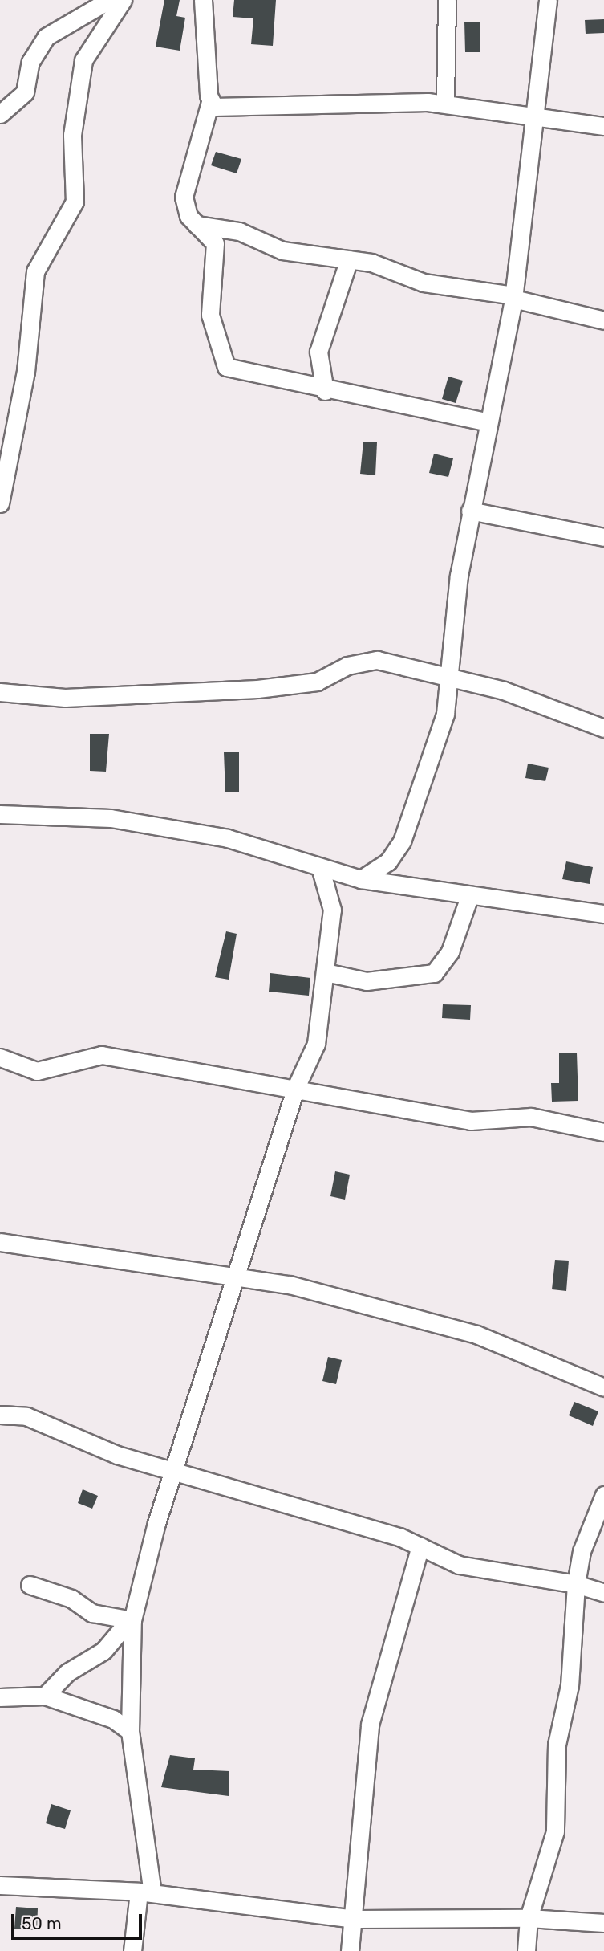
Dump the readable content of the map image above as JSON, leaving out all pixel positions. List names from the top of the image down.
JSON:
{
  "scale_bar": "50 m"
}
